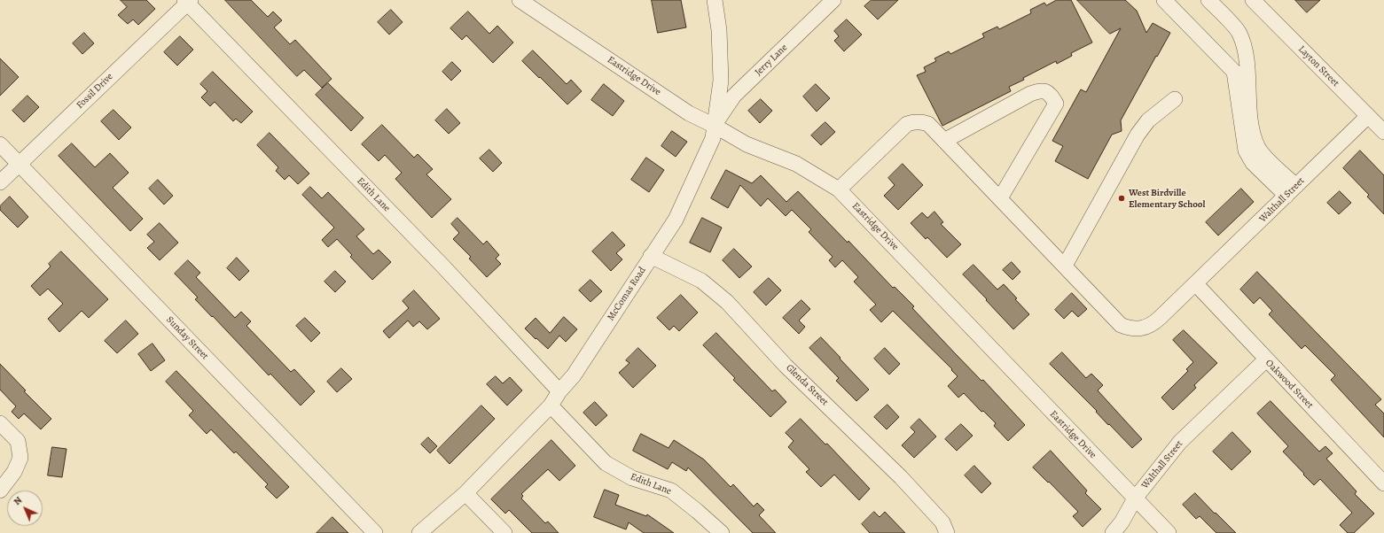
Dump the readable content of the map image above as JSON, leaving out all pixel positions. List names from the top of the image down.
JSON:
{
  "streets": {
    "street": [
      "Jerry Lane",
      "Layton Street",
      "Eastridge Drive",
      "Fossil Drive",
      "Edith Lane",
      "Walthall Street",
      "McComas Road",
      "Sunday Street",
      "Oakwood Street",
      "Glenda Street"
    ]
  },
  "crossings": [
    ["Jerry Lane", "Eastridge Drive"],
    ["Jerry Lane", "McComas Road"],
    ["Layton Street", "Walthall Street"],
    ["Eastridge Drive", "Walthall Street"],
    ["Eastridge Drive", "McComas Road"],
    ["Fossil Drive", "Edith Lane"],
    ["Fossil Drive", "Sunday Street"],
    ["Edith Lane", "McComas Road"],
    ["Walthall Street", "Oakwood Street"],
    ["McComas Road", "Glenda Street"]
  ],
  "places": ["West Birdville Elementary School"],
  "north": "top left"
}
